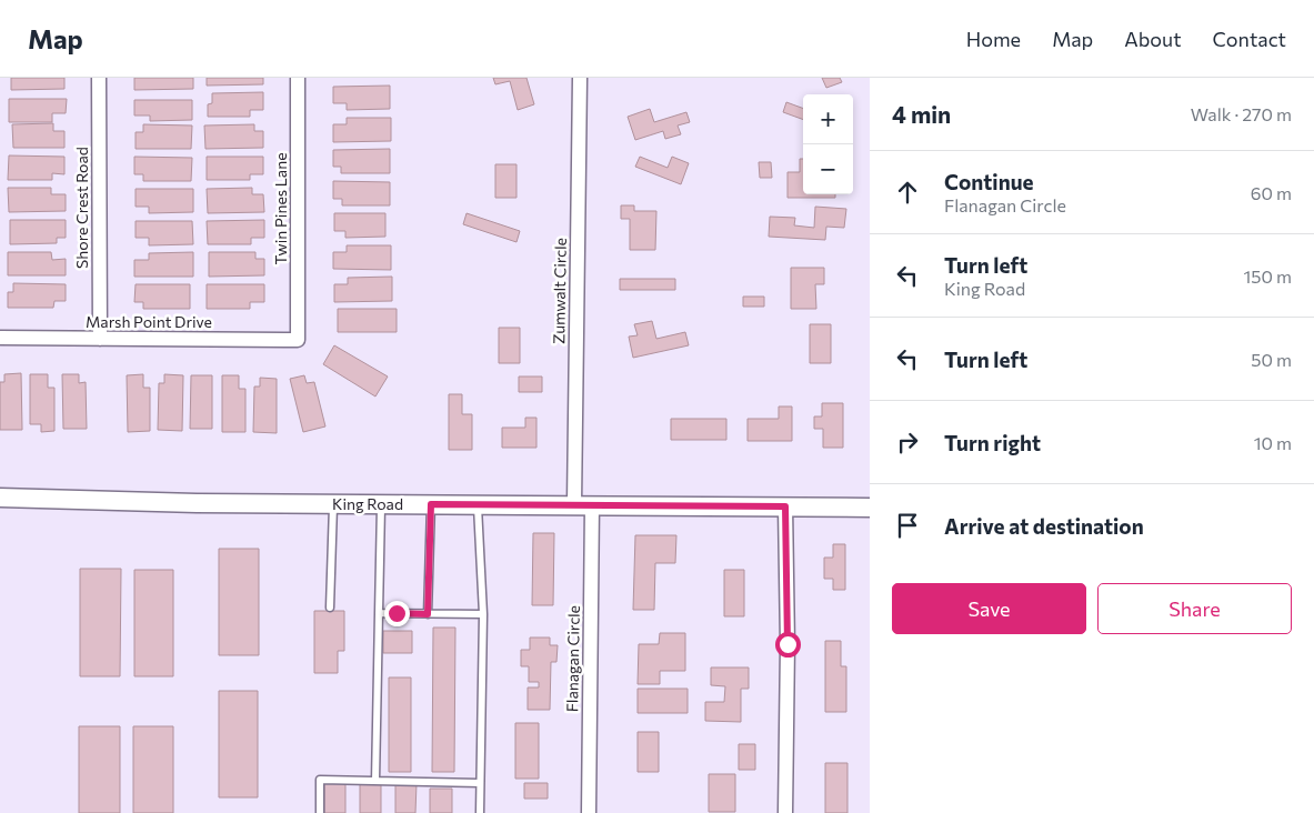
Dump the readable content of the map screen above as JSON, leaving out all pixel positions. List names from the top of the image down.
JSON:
{
  "streets": {
    "street": [
      "Shore Crest Road",
      "Twin Pines Lane",
      "Zumwalt Circle",
      "Marsh Point Drive",
      "King Road",
      "Flanagan Circle"
    ]
  },
  "crossings": [
    ["Shore Crest Road", "Marsh Point Drive"],
    ["Twin Pines Lane", "Marsh Point Drive"],
    ["Zumwalt Circle", "King Road"],
    ["Zumwalt Circle", "Flanagan Circle"],
    ["King Road", "Flanagan Circle"]
  ],
  "page": {
    "header": "Map",
    "nav": [
      "Home",
      "Map",
      "About",
      "Contact"
    ],
    "heading": ["4 min", "Walk · 270 m"],
    "map_buttons": ["+", "−"],
    "list": [
      ["Continue", "Flanagan Circle", "60 m"],
      ["Turn left", "King Road", "150 m"],
      ["Turn left", "50 m"],
      ["Turn right", "10 m"],
      "Arrive at destination"
    ],
    "buttons": ["Save", "Share"]
  }
}
